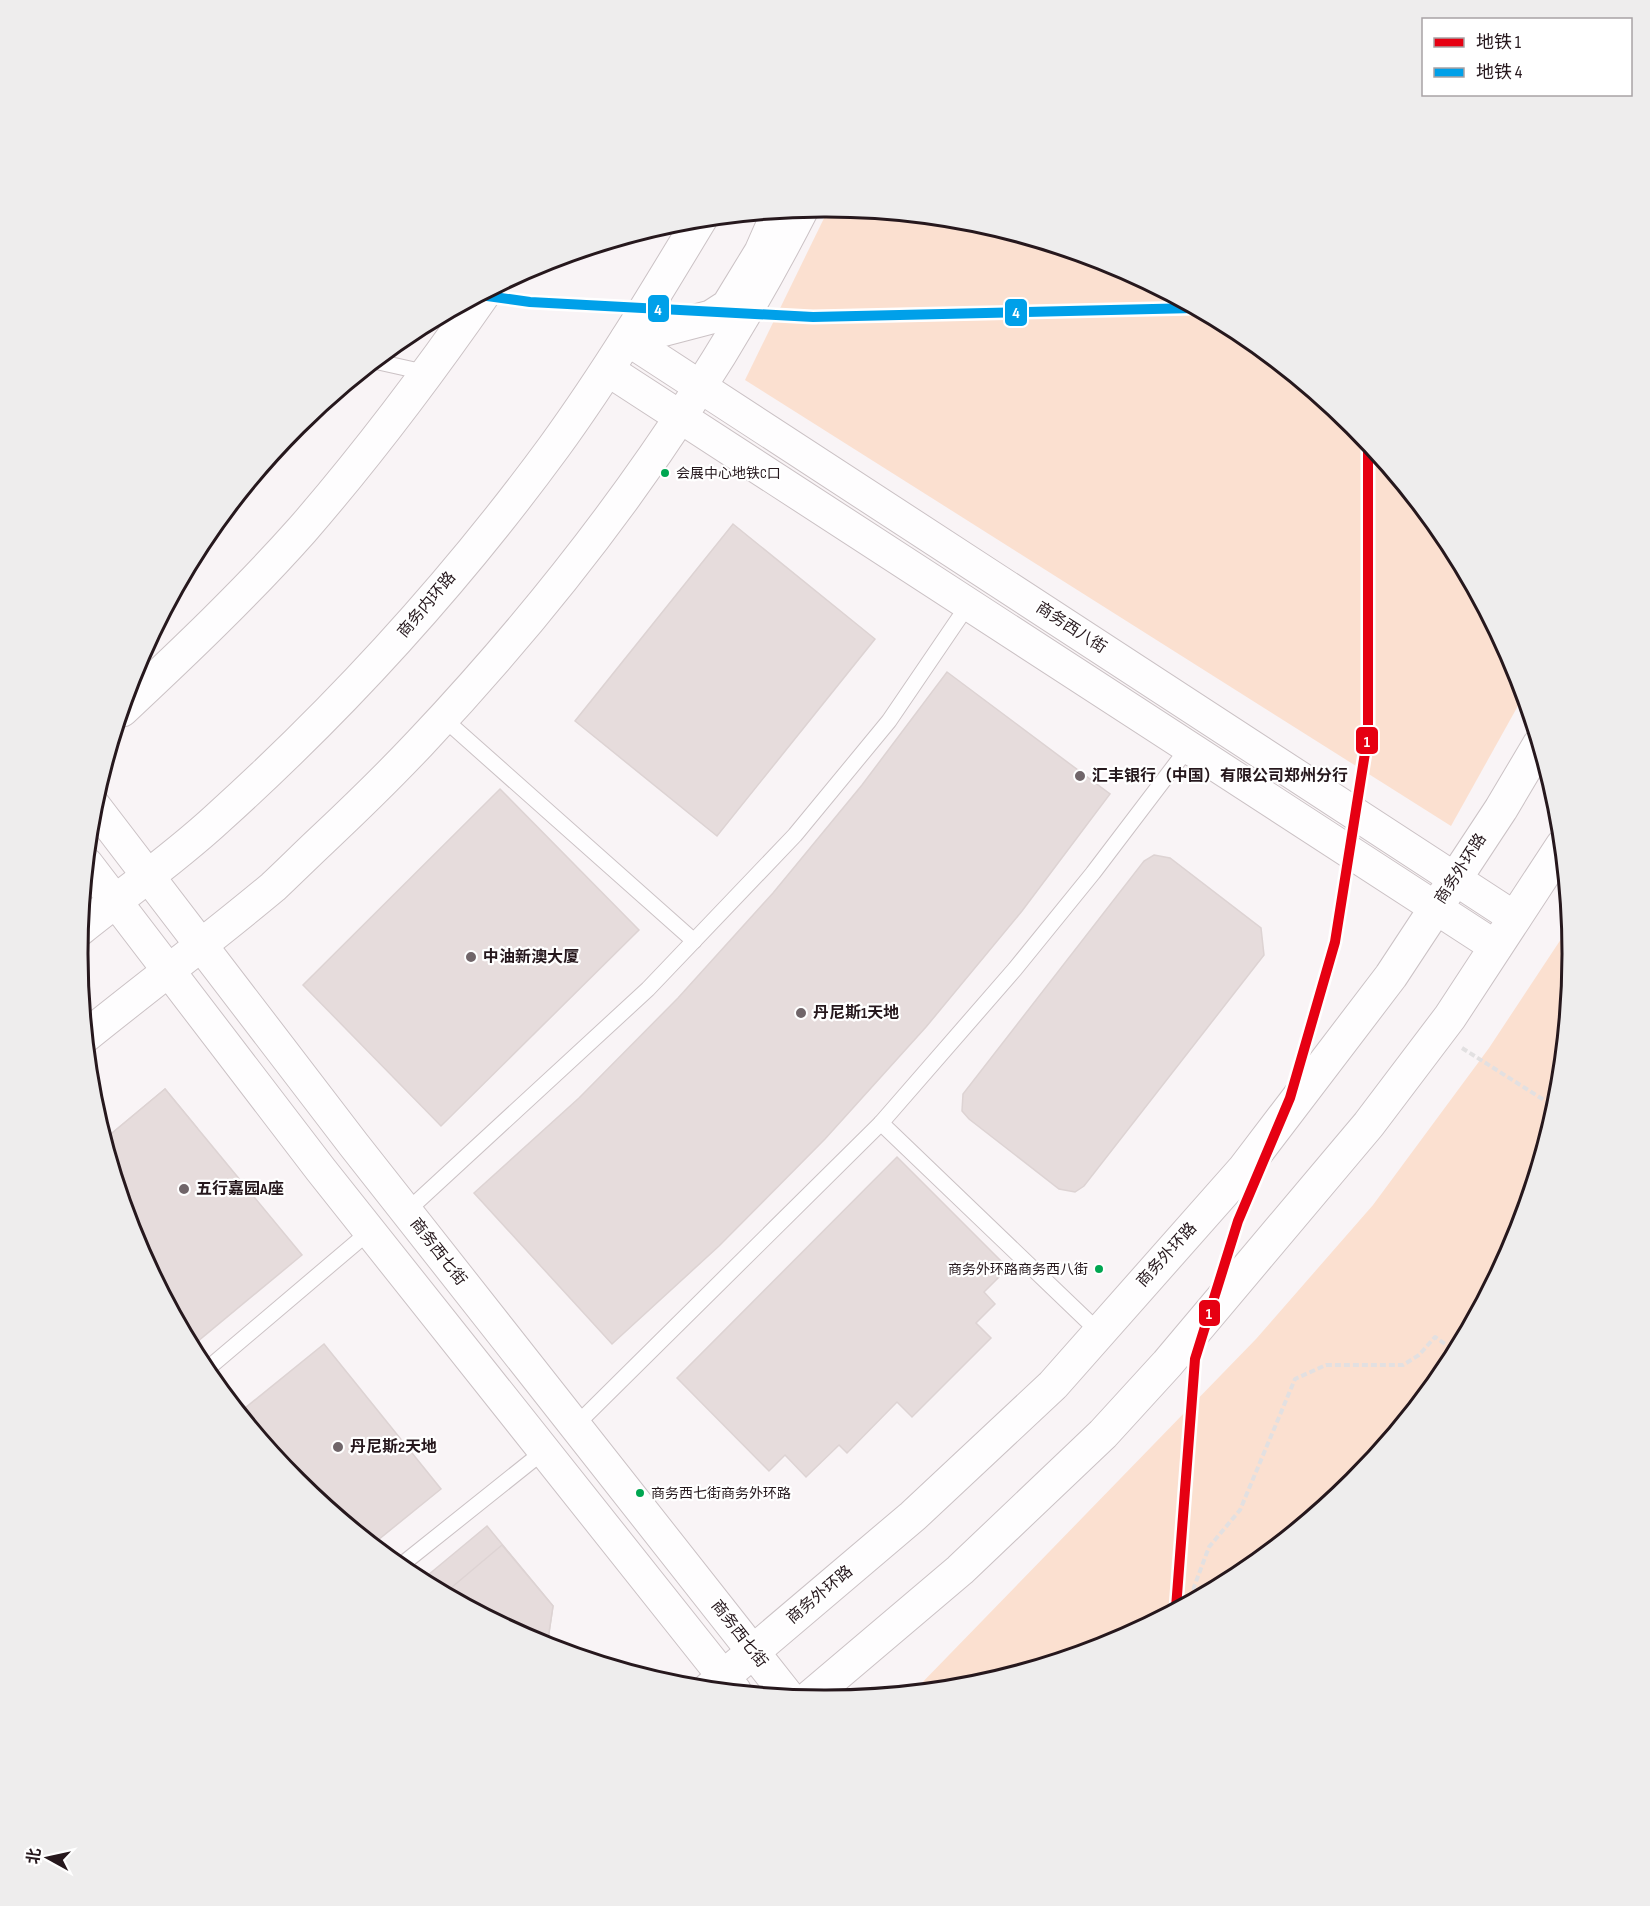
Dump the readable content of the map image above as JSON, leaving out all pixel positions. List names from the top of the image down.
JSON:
{
  "streets": {
    "street": [
      "商务内环路",
      "商务西八街",
      "商务外环路",
      "商务西七街"
    ]
  },
  "crossings": [
    ["商务内环路", "商务西八街"],
    ["商务内环路", "商务西七街"],
    ["商务西八街", "商务外环路"],
    ["商务外环路", "商务西七街"]
  ],
  "places": [
    "会展中心地铁C口",
    "汇丰银行（中国）有限公司郑州分行",
    "中油新澳大厦",
    "丹尼斯1天地",
    "五行嘉园A座",
    "商务外环路商务西八街",
    "丹尼斯2天地",
    "商务西七街商务外环路"
  ],
  "lines": ["metro line 4", "metro line 1"],
  "legend": ["地铁 1", "地铁 4"],
  "north": "left"
}
